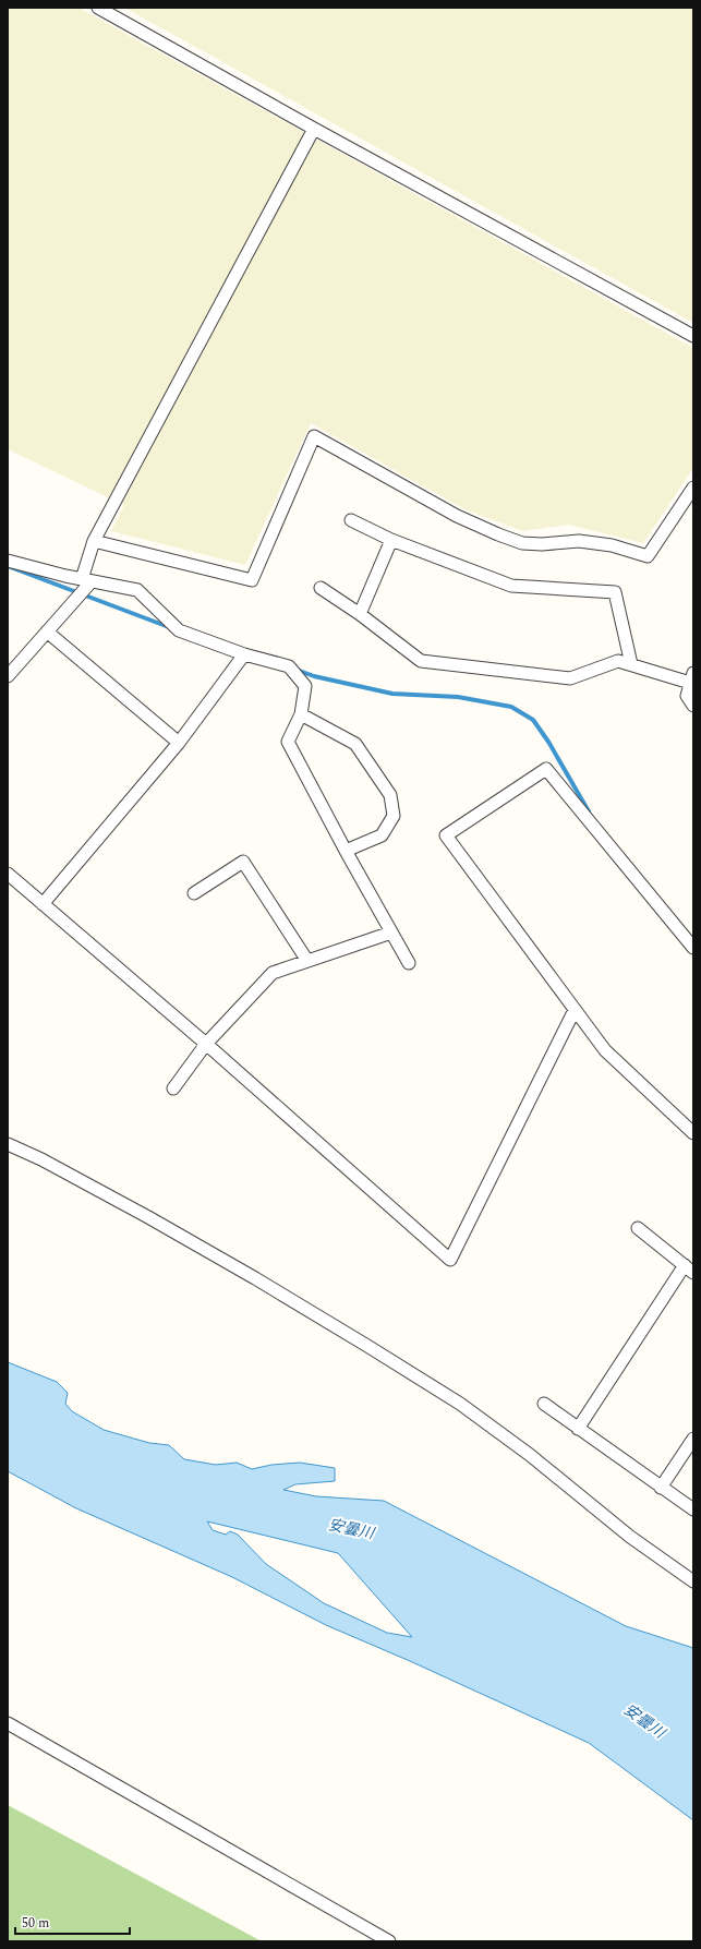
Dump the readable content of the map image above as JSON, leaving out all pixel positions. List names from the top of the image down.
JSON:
{
  "water": ["安曇川"],
  "scale_bar": "50 m"
}
